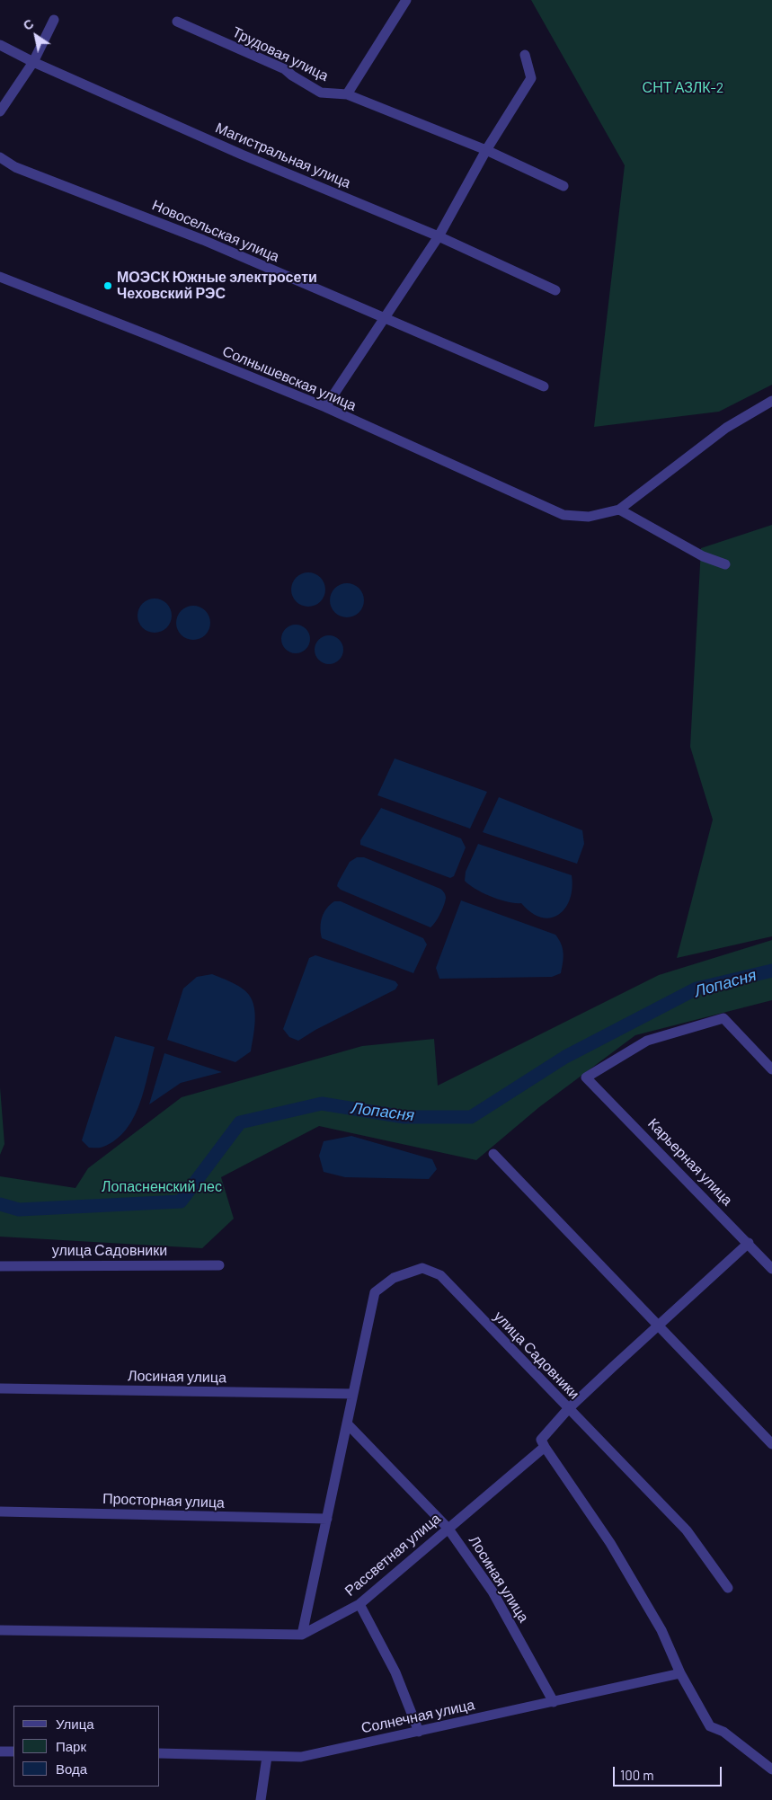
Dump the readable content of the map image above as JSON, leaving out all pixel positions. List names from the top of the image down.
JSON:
{
  "streets": {
    "street": [
      "Трудовая улица",
      "Магистральная улица",
      "Новосельская улица",
      "Солнышевская улица",
      "Карьерная улица",
      "улица Садовники",
      "Лосиная улица",
      "Просторная улица",
      "Рассветная улица",
      "Солнечная улица"
    ]
  },
  "crossings": [
    ["улица Садовники", "Лосиная улица"],
    ["улица Садовники", "Просторная улица"],
    ["улица Садовники", "Рассветная улица"],
    ["Лосиная улица", "Рассветная улица"],
    ["Лосиная улица", "Солнечная улица"]
  ],
  "water": ["Лопасня"],
  "parks": ["СНТ АЗЛК-2", "Лопасненский лес"],
  "places": ["МОЭСК Южные электросети Чеховский РЭС"],
  "legend": ["Улица", "Парк", "Вода"],
  "scale_bar": "100 m",
  "north": "top left"
}
